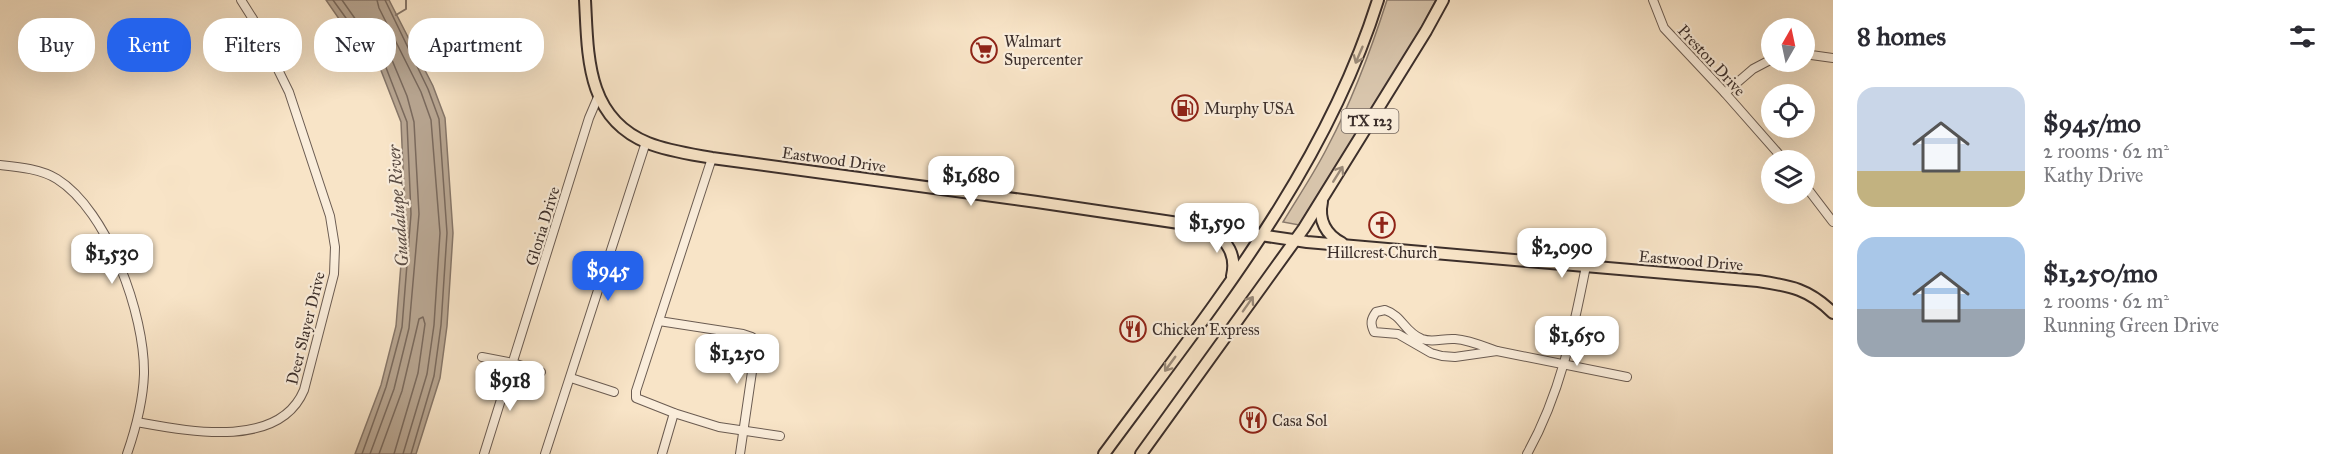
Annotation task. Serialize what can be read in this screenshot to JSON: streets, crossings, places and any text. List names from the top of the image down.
{
  "streets": {
    "main road": ["TX 123", "Eastwood Drive"],
    "street": ["Preston Drive", "Gloria Drive", "Deer Slayer Drive"]
  },
  "crossings": [
    ["TX 123", "Eastwood Drive"]
  ],
  "water": ["Guadalupe River"],
  "places": {
    "supermarket": ["Walmart Supercenter"],
    "fuel station": ["Murphy USA"],
    "church": ["Hillcrest Church"],
    "restaurant": ["Chicken Express", "Casa Sol"]
  },
  "north": "top",
  "page": {
    "heading": "8 homes",
    "chip": [
      "Buy",
      "Rent",
      "Filters",
      "New",
      "Apartment"
    ],
    "list": [
      {
        "name": "$945/mo",
        "note": "2 rooms · 62 m² · Kathy Drive"
      },
      {
        "name": "$1,250/mo",
        "note": "2 rooms · 62 m² · Running Green Drive"
      }
    ],
    "price": [
      "$1,680",
      "$1,590",
      "$2,090",
      "$1,530",
      "$945",
      "$1,650",
      "$1,250",
      "$918"
    ]
  }
}
